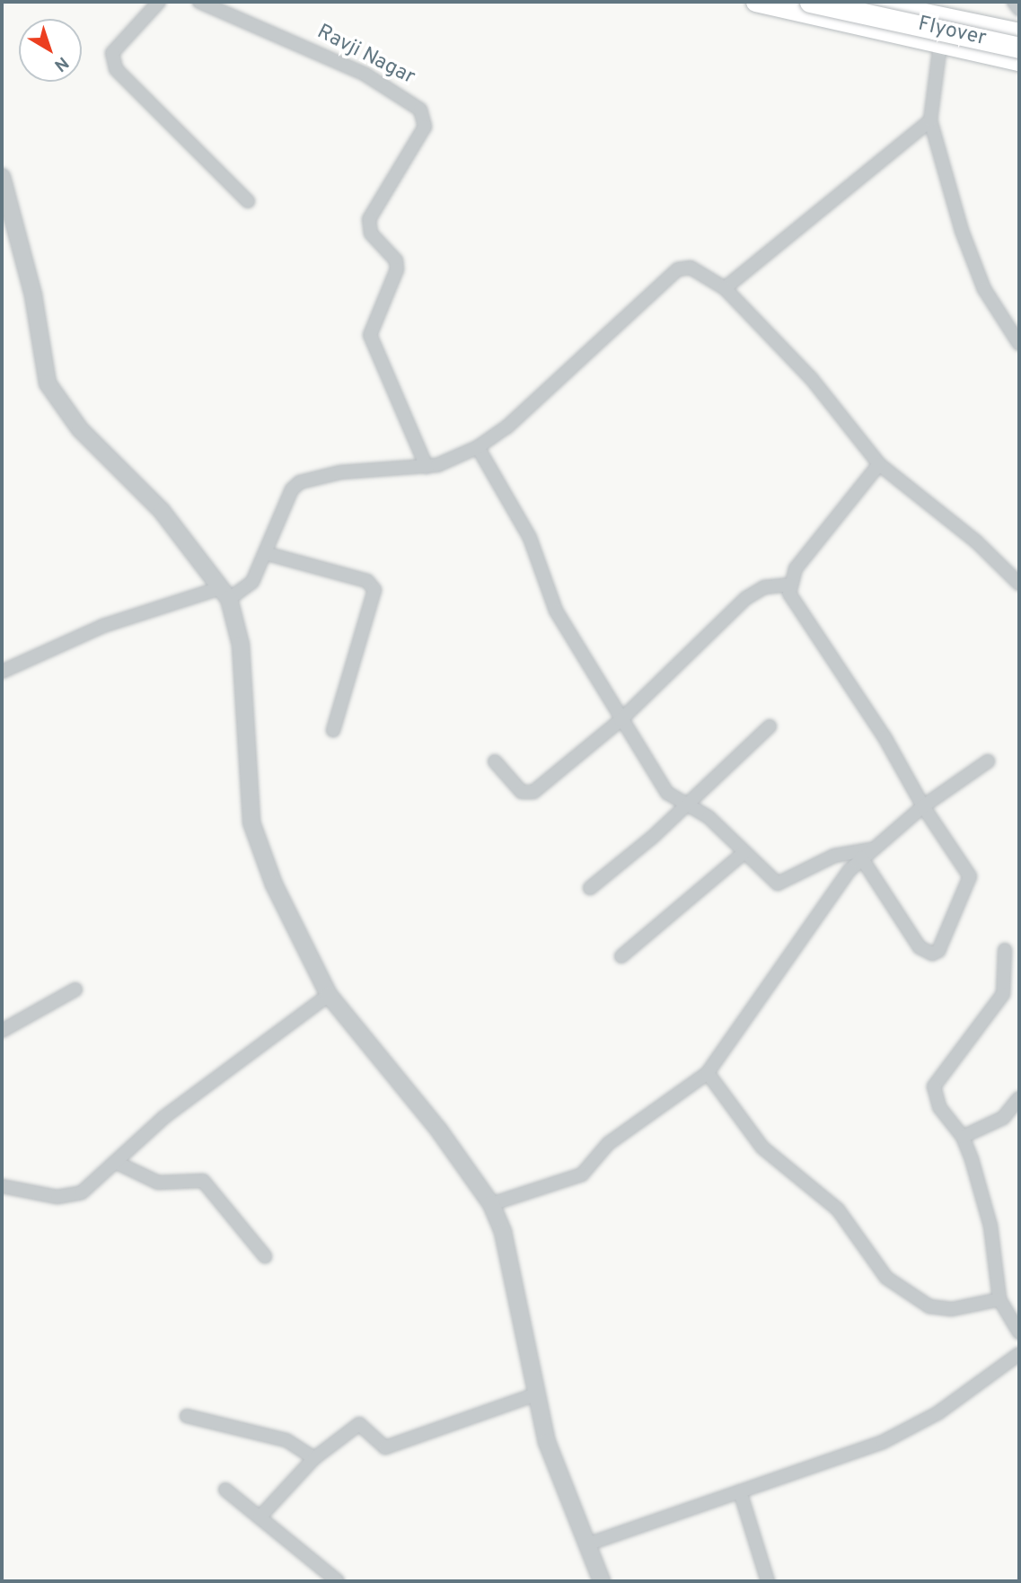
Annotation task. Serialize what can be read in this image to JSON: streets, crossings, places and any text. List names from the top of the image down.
{
  "streets": {
    "highway": ["Flyover"],
    "street": ["Ravji Nagar"]
  },
  "north": "bottom right"
}
